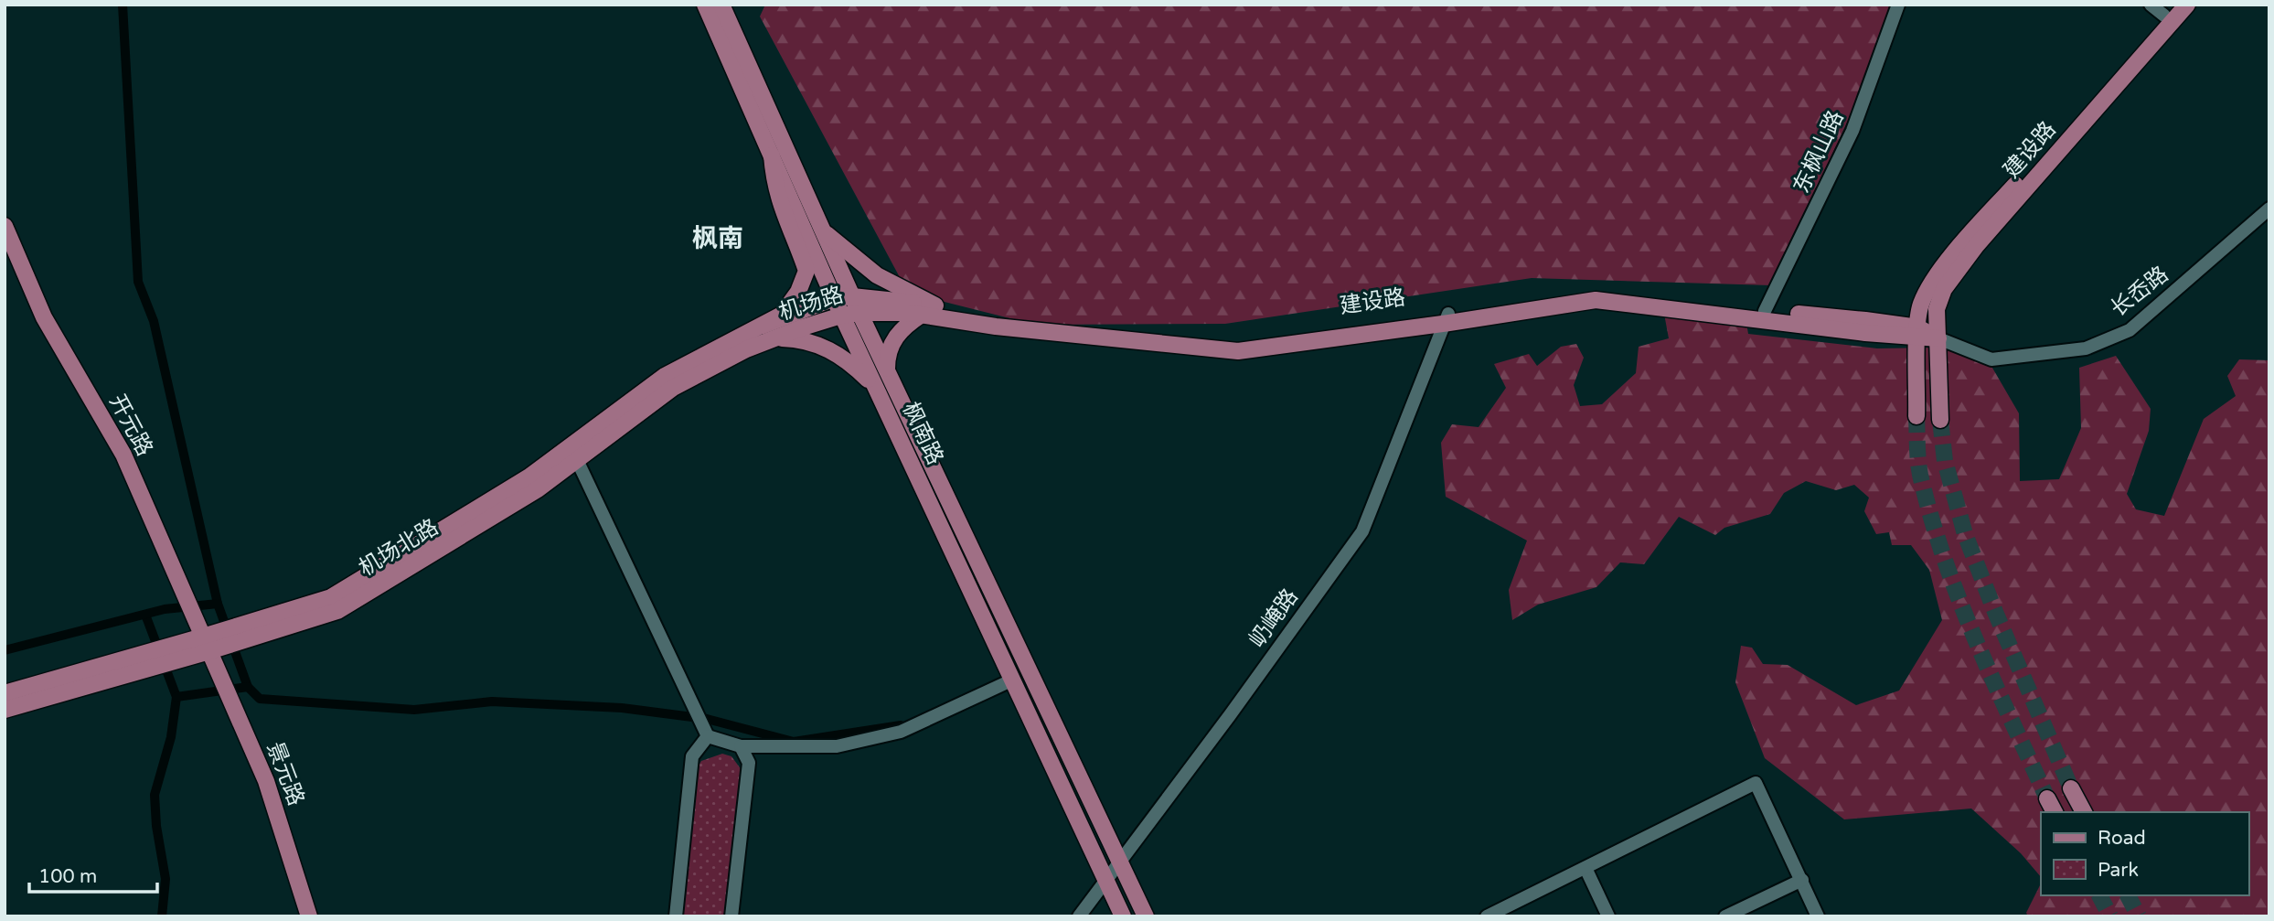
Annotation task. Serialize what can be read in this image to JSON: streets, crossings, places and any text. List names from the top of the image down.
{
  "streets": {
    "main road": [
      "建设路",
      "机场路",
      "开元路",
      "枫南路",
      "机场北路",
      "景元路"
    ],
    "street": ["东枫山路", "长岙路", "屷崦路"]
  },
  "crossings": [
    ["建设路", "东枫山路"],
    ["建设路", "长岙路"],
    ["建设路", "机场路"],
    ["建设路", "枫南路"],
    ["建设路", "屷崦路"],
    ["机场路", "枫南路"],
    ["机场路", "机场北路"],
    ["开元路", "机场北路"],
    ["开元路", "景元路"],
    ["枫南路", "屷崦路"],
    ["机场北路", "景元路"]
  ],
  "districts": ["枫南"],
  "legend": ["Road", "Park"],
  "scale_bar": "100 m"
}
